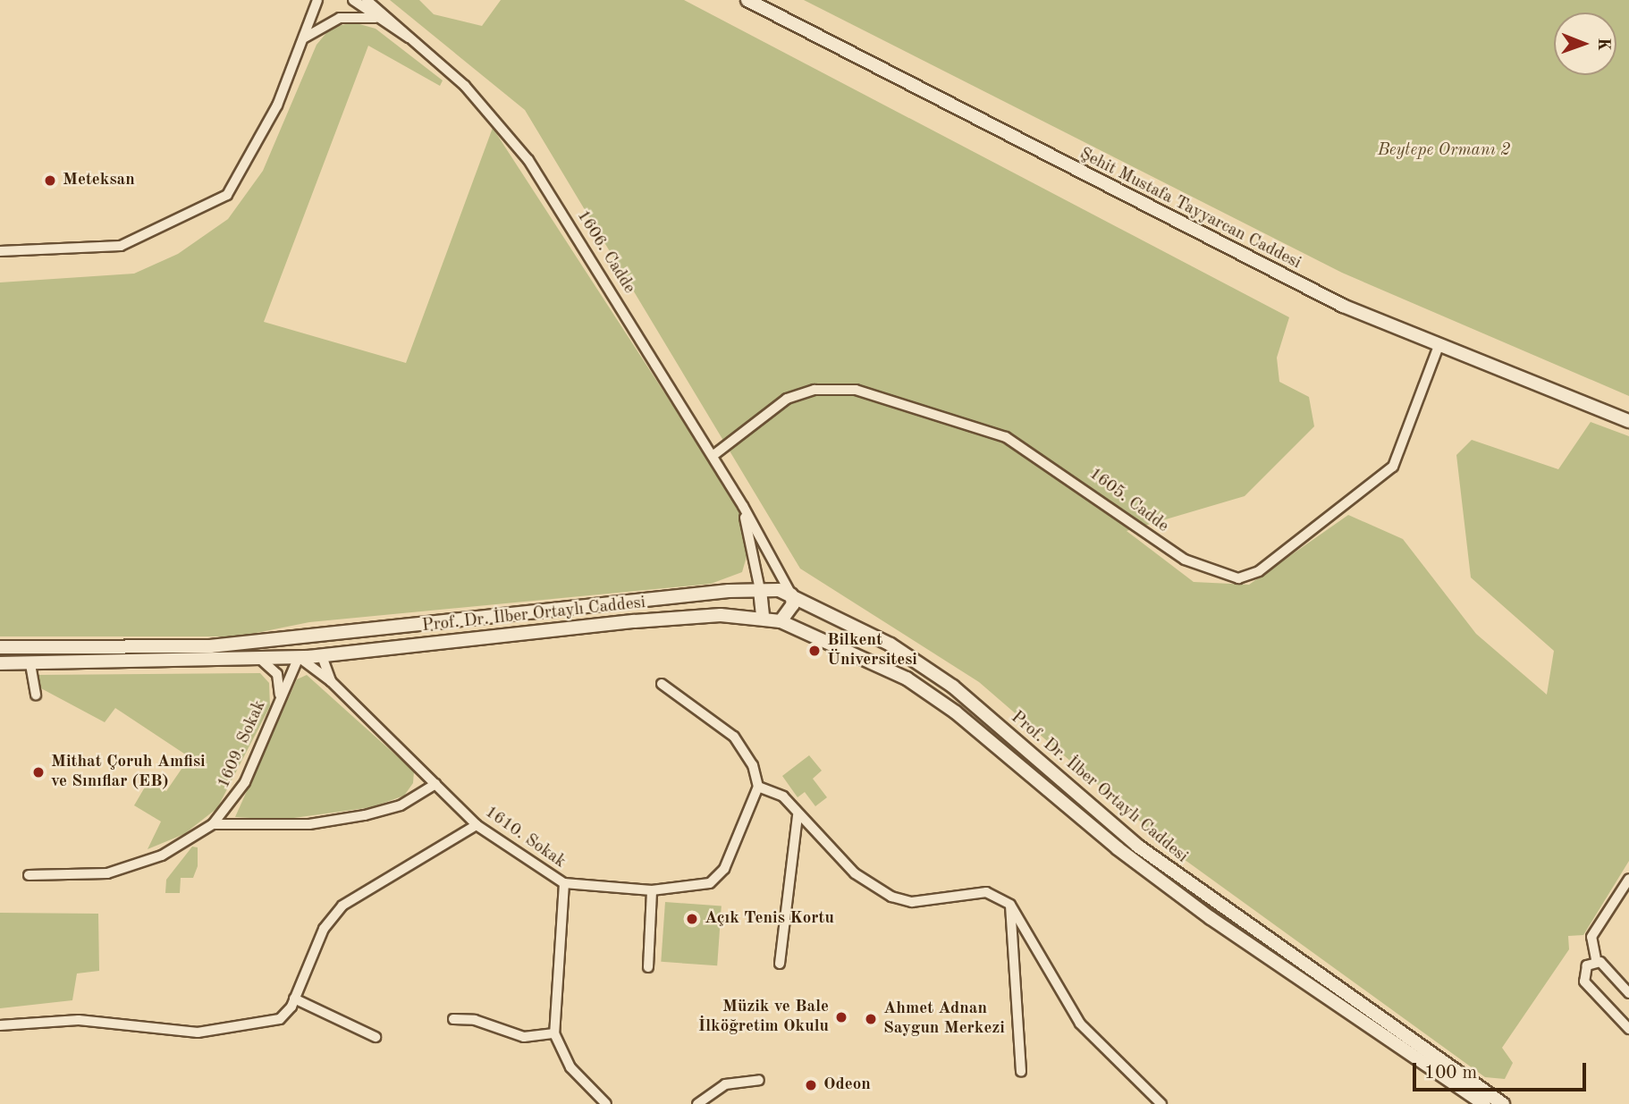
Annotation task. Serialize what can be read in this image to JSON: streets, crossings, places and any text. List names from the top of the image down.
{
  "streets": {
    "street": [
      "Şehit Mustafa Tayyarcan Caddesi",
      "1606. Cadde",
      "1605. Cadde",
      "Prof. Dr. İlber Ortaylı Caddesi",
      "1609. Sokak",
      "1610. Sokak"
    ]
  },
  "crossings": [
    ["Şehit Mustafa Tayyarcan Caddesi", "1605. Cadde"],
    ["1606. Cadde", "1605. Cadde"],
    ["1606. Cadde", "Prof. Dr. İlber Ortaylı Caddesi"],
    ["Prof. Dr. İlber Ortaylı Caddesi", "1609. Sokak"],
    ["Prof. Dr. İlber Ortaylı Caddesi", "1610. Sokak"],
    ["1609. Sokak", "1610. Sokak"]
  ],
  "parks": ["Beytepe Ormanı 2"],
  "places": [
    "Meteksan",
    "Bilkent Üniversitesi",
    "Mithat Çoruh Amfisi ve Sınıflar (EB)",
    "Açık Tenis Kortu",
    "Müzik ve Bale İlköğretim Okulu",
    "Ahmet Adnan Saygun Merkezi",
    "Odeon"
  ],
  "scale_bar": "100 m",
  "north": "right"
}
